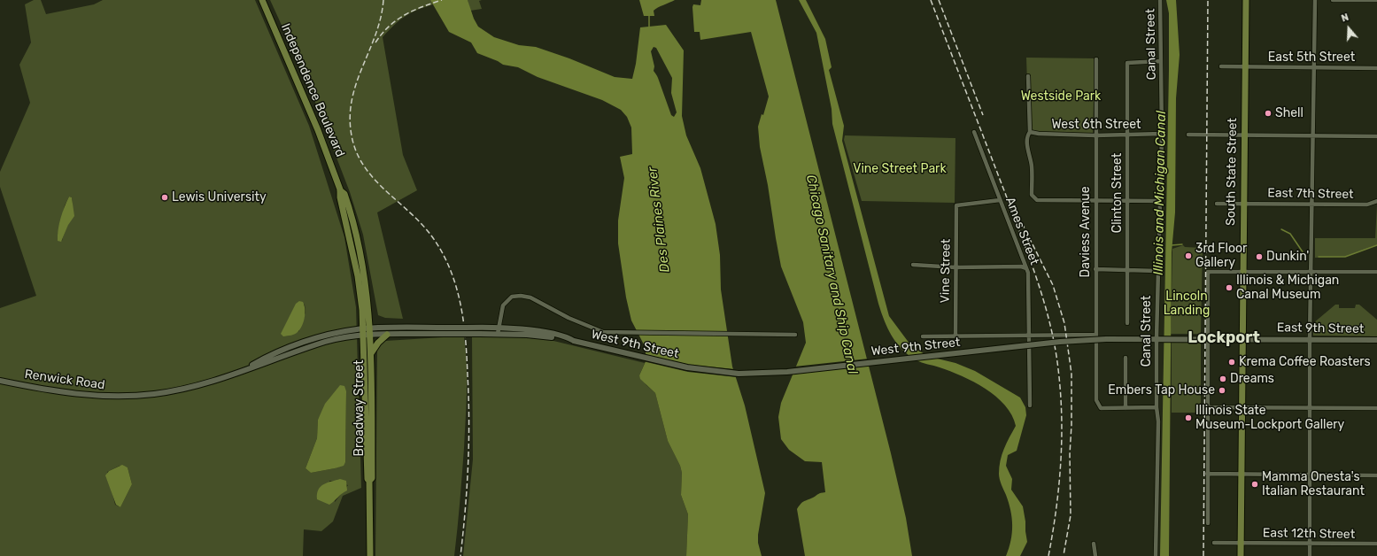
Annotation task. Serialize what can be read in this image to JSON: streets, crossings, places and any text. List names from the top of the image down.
{
  "streets": {
    "main road": [
      "Independence Boulevard",
      "South State Street",
      "East 9th Street",
      "West 9th Street",
      "Renwick Road",
      "Broadway Street"
    ],
    "street": [
      "Canal Street",
      "East 5th Street",
      "West 6th Street",
      "Clinton Street",
      "East 7th Street",
      "Ames Street",
      "Daviess Avenue",
      "Vine Street",
      "East 12th Street"
    ]
  },
  "crossings": [
    ["Canal Street", "West 6th Street"],
    ["Canal Street", "Clinton Street"],
    ["Canal Street", "West 9th Street"],
    ["East 5th Street", "South State Street"],
    ["Independence Boulevard", "West 9th Street"],
    ["Independence Boulevard", "Renwick Road"],
    ["Independence Boulevard", "Broadway Street"],
    ["West 6th Street", "Clinton Street"],
    ["West 6th Street", "Ames Street"],
    ["West 6th Street", "Daviess Avenue"],
    ["South State Street", "East 7th Street"],
    ["South State Street", "East 9th Street"],
    ["South State Street", "West 9th Street"],
    ["South State Street", "East 12th Street"],
    ["Ames Street", "Daviess Avenue"],
    ["Ames Street", "Vine Street"],
    ["Ames Street", "West 9th Street"],
    ["Daviess Avenue", "West 9th Street"],
    ["Vine Street", "West 9th Street"],
    ["East 9th Street", "West 9th Street"],
    ["West 9th Street", "Renwick Road"],
    ["West 9th Street", "Broadway Street"],
    ["Renwick Road", "Broadway Street"]
  ],
  "districts": ["Lockport"],
  "water": ["Illinois and Michigan Canal", "Des Plaines River", "Chicago Sanitary and Ship Canal"],
  "parks": ["Westside Park", "Vine Street Park", "Lincoln Landing"],
  "places": [
    "Shell",
    "Lewis University",
    "3rd Floor Gallery",
    "Dunkin'",
    "Illinois & Michigan Canal Museum",
    "Krema Coffee Roasters",
    "Dreams",
    "Embers Tap House",
    "Illinois State Museum-Lockport Gallery",
    "Mamma Onesta's Italian Restaurant"
  ],
  "north": "top"
}
